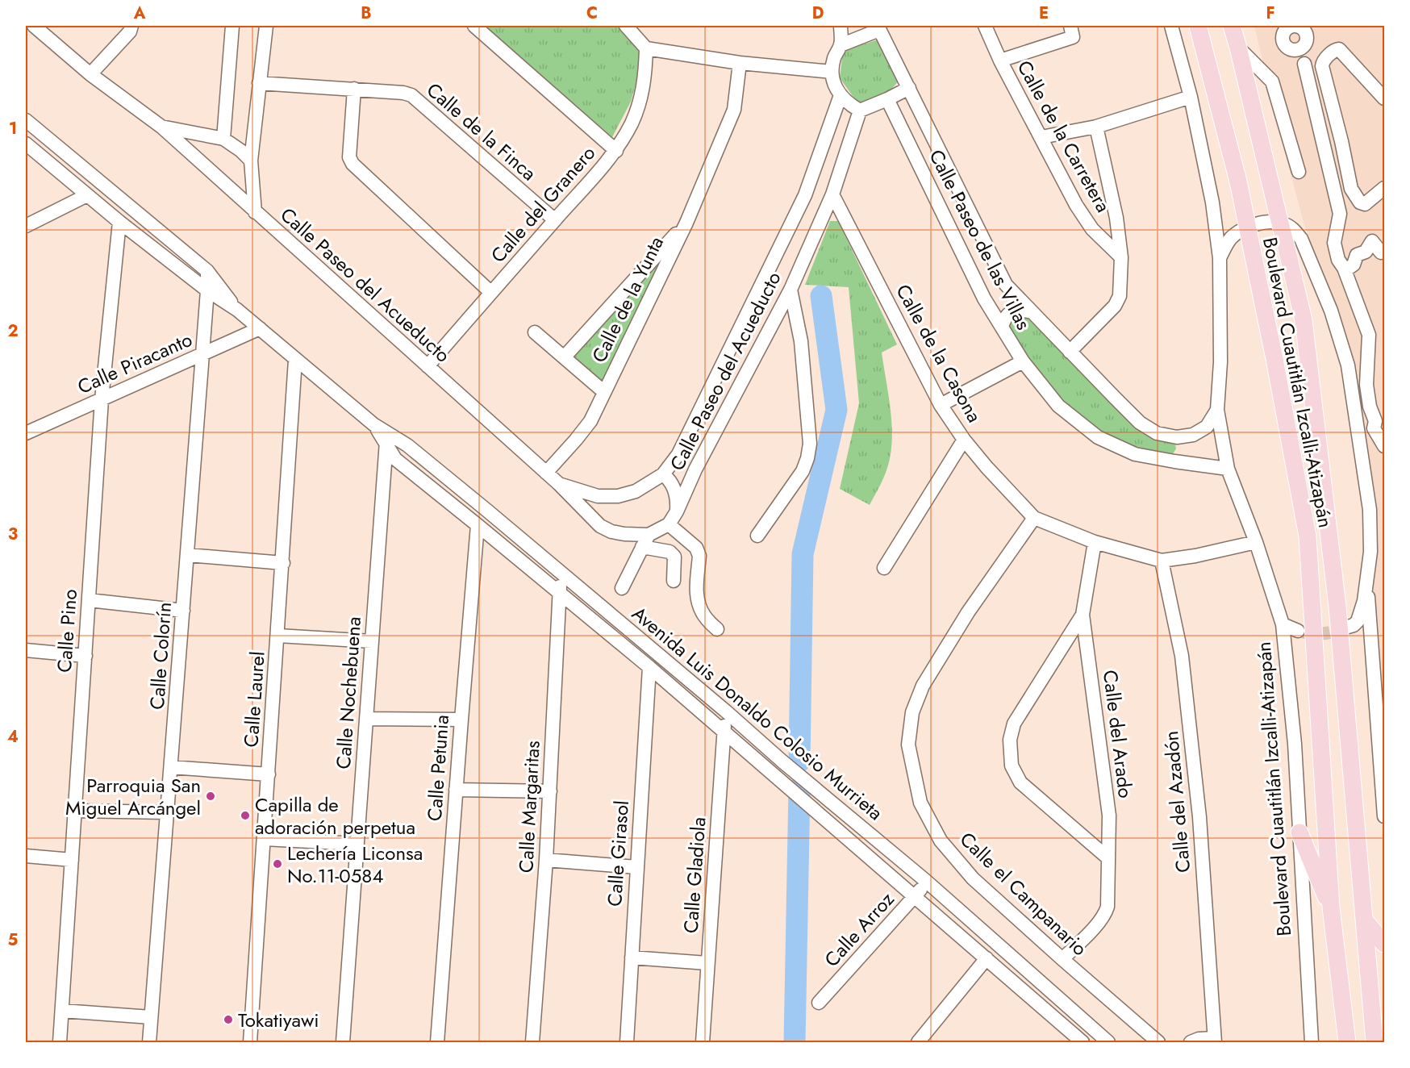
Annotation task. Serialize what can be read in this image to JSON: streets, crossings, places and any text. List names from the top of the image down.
{
  "streets": {
    "main road": ["Boulevard Cuautitlán Izcalli-Atizapán"],
    "street": [
      "Calle de la Finca",
      "Calle de la Carretera",
      "Calle del Granero",
      "Calle Paseo de las Villas",
      "Calle Paseo del Acueducto",
      "Calle de la Yunta",
      "Calle de la Casona",
      "Calle Piracanto",
      "Calle Pino",
      "Calle Colorín",
      "Calle Nochebuena",
      "Calle Laurel",
      "Avenida Luis Donaldo Colosio Murrieta",
      "Calle del Arado",
      "Calle Petunia",
      "Calle del Azadón",
      "Calle Margaritas",
      "Calle Girasol",
      "Calle Gladiola",
      "Calle el Campanario",
      "Calle Arroz"
    ]
  },
  "crossings": [
    ["Calle de la Finca", "Calle del Granero"],
    ["Calle de la Carretera", "Calle Paseo de las Villas"],
    ["Calle del Granero", "Calle Paseo del Acueducto"],
    ["Calle Paseo de las Villas", "Calle Paseo del Acueducto"],
    ["Calle Paseo de las Villas", "Boulevard Cuautitlán Izcalli-Atizapán"],
    ["Calle Paseo del Acueducto", "Calle de la Yunta"],
    ["Calle Paseo del Acueducto", "Calle de la Casona"],
    ["Calle de la Casona", "Boulevard Cuautitlán Izcalli-Atizapán"],
    ["Calle de la Casona", "Calle del Arado"],
    ["Calle de la Casona", "Calle del Azadón"],
    ["Calle de la Casona", "Calle el Campanario"],
    ["Calle Piracanto", "Calle Pino"],
    ["Calle Piracanto", "Calle Colorín"],
    ["Calle Piracanto", "Avenida Luis Donaldo Colosio Murrieta"],
    ["Calle Pino", "Avenida Luis Donaldo Colosio Murrieta"],
    ["Calle Colorín", "Avenida Luis Donaldo Colosio Murrieta"],
    ["Calle Nochebuena", "Avenida Luis Donaldo Colosio Murrieta"],
    ["Calle Laurel", "Avenida Luis Donaldo Colosio Murrieta"],
    ["Avenida Luis Donaldo Colosio Murrieta", "Calle Petunia"],
    ["Avenida Luis Donaldo Colosio Murrieta", "Calle Margaritas"],
    ["Avenida Luis Donaldo Colosio Murrieta", "Calle Girasol"],
    ["Avenida Luis Donaldo Colosio Murrieta", "Calle Gladiola"],
    ["Avenida Luis Donaldo Colosio Murrieta", "Calle Arroz"],
    ["Calle del Arado", "Calle el Campanario"]
  ],
  "places": [
    "Parroquia San Miguel Arcángel",
    "Capilla de adoración perpetua",
    "Lechería Liconsa No.11-0584",
    "Tokatiyawi"
  ],
  "grid": {
    "columns": [
      "A",
      "B",
      "C",
      "D",
      "E",
      "F"
    ],
    "rows": [
      "1",
      "2",
      "3",
      "4",
      "5"
    ]
  }
}
